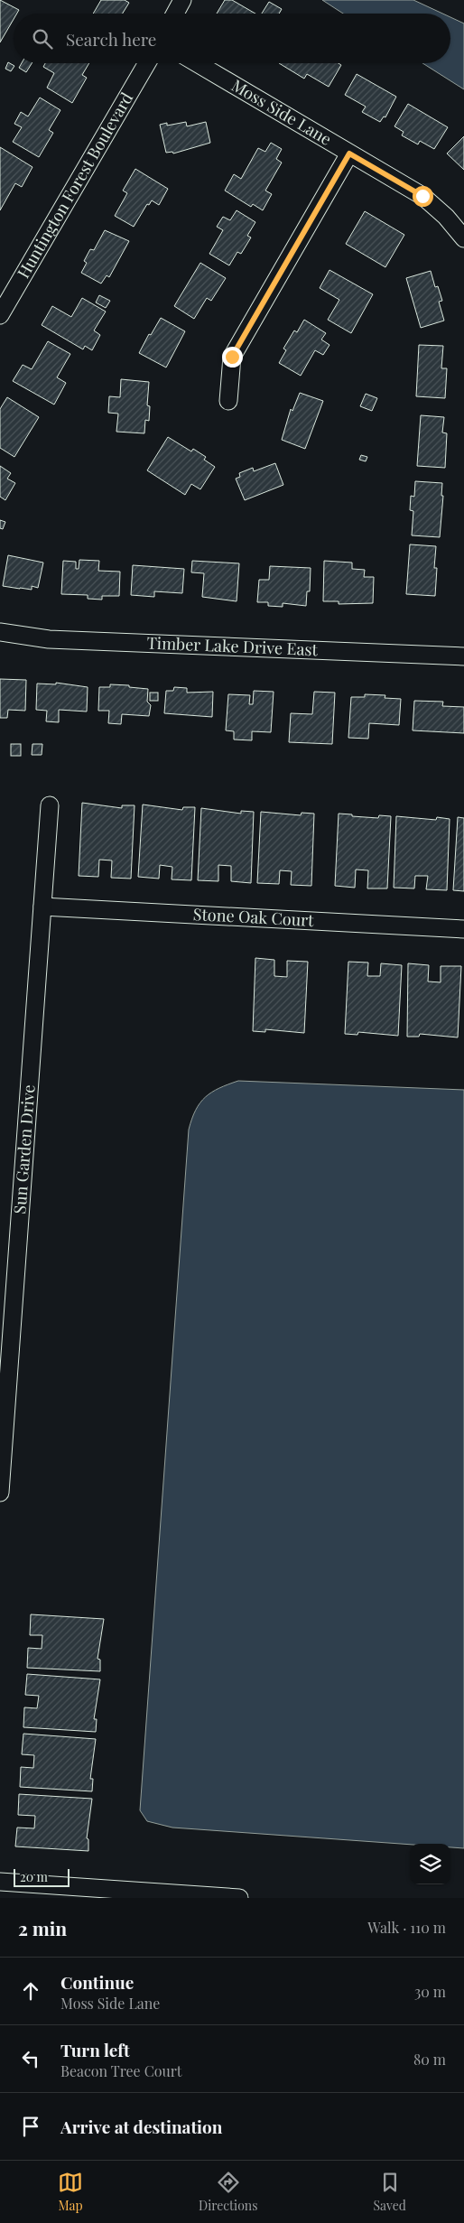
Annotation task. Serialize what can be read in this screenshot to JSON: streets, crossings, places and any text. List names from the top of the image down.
{
  "streets": {
    "street": [
      "Moss Side Lane",
      "Huntington Forest Boulevard",
      "Timber Lake Drive East",
      "Stone Oak Court",
      "Sun Garden Drive"
    ]
  },
  "crossings": [
    ["Stone Oak Court", "Sun Garden Drive"]
  ],
  "scale_bar": "20 m",
  "page": {
    "search": "Search here",
    "scale": "20 m",
    "heading": ["2 min", "Walk · 110 m"],
    "list": [
      ["Continue", "Moss Side Lane", "30 m"],
      ["Turn left", "Beacon Tree Court", "80 m"],
      "Arrive at destination"
    ],
    "nav": ["Map", "Directions", "Saved"]
  }
}
